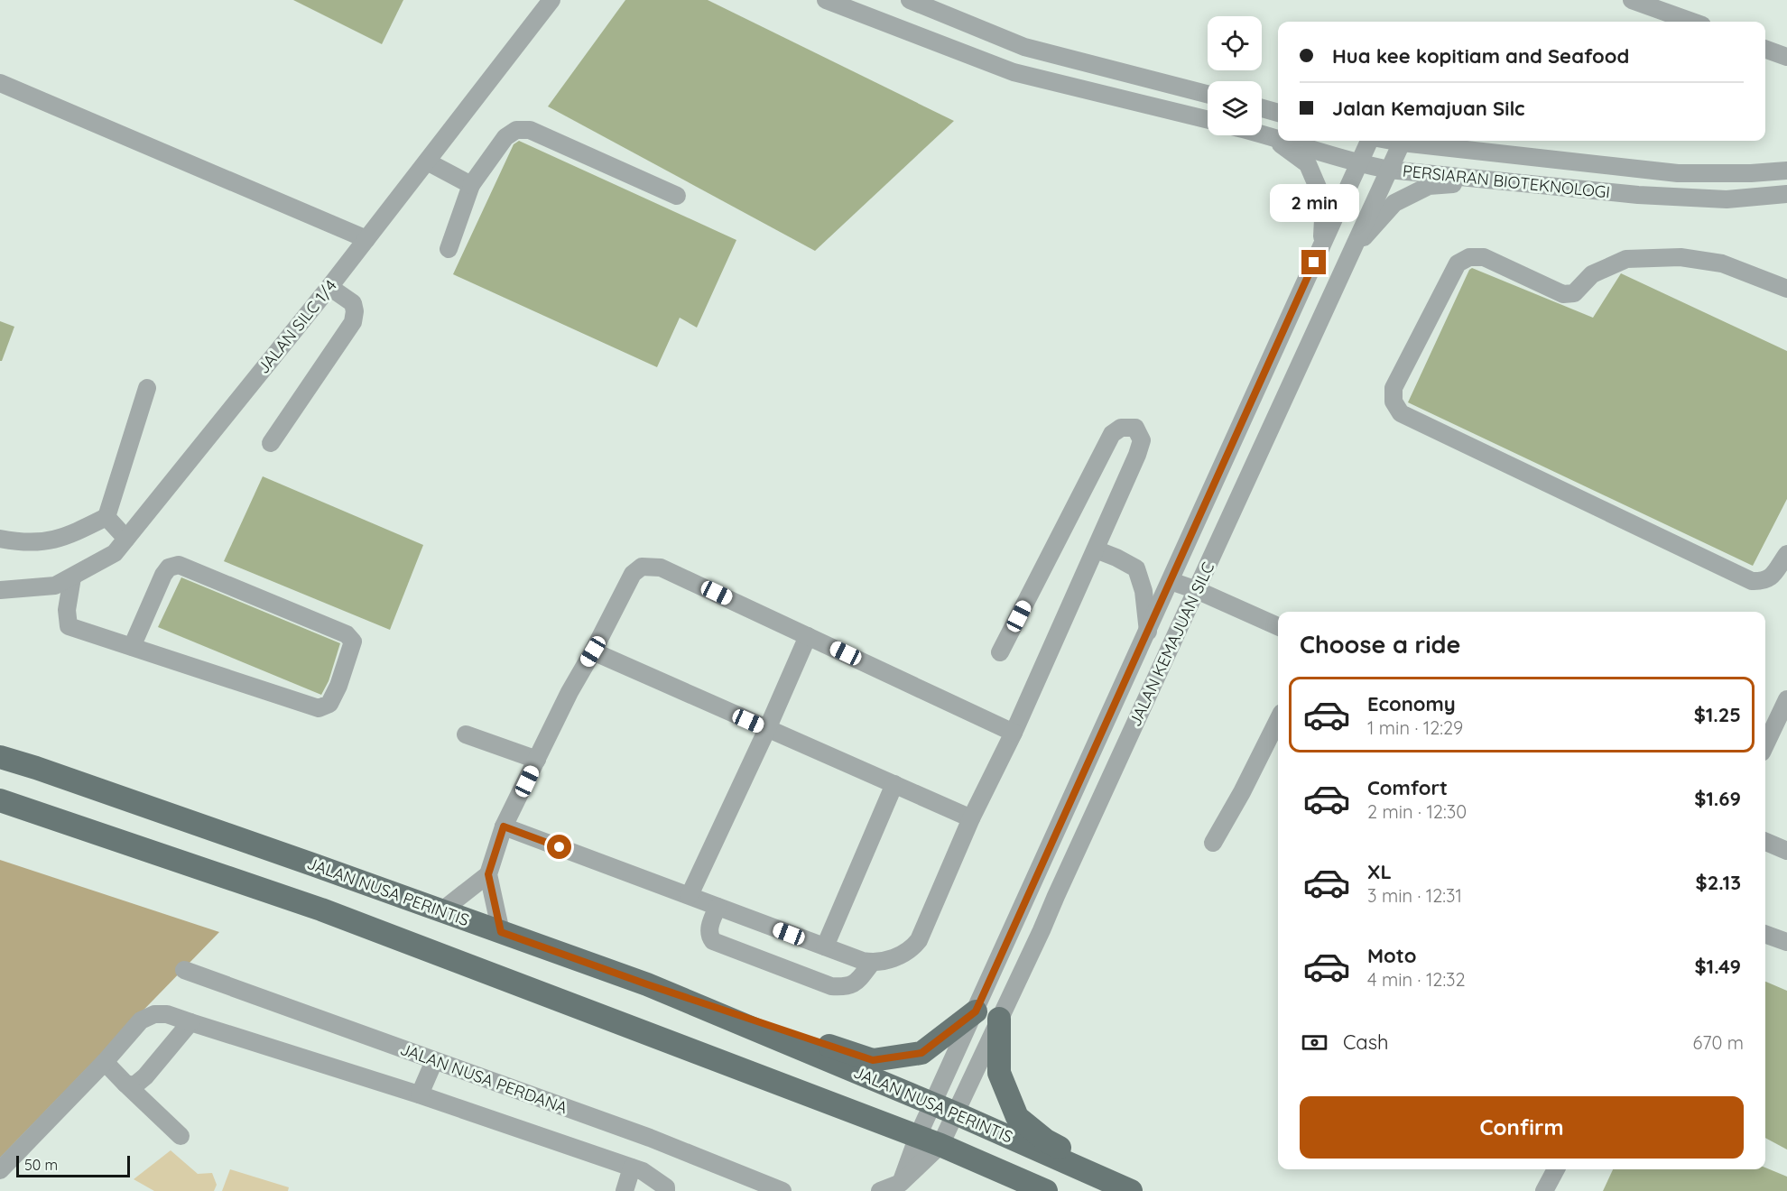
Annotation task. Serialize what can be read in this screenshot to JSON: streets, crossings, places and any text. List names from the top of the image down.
{
  "streets": {
    "main road": ["JALAN NUSA PERINTIS"],
    "street": [
      "PERSIARAN BIOTEKNOLOGI",
      "JALAN SILC 1/4",
      "JALAN KEMAJUAN SILC",
      "JALAN NUSA PERDANA"
    ]
  },
  "crossings": [
    ["PERSIARAN BIOTEKNOLOGI", "JALAN KEMAJUAN SILC"],
    ["JALAN KEMAJUAN SILC", "JALAN NUSA PERINTIS"]
  ],
  "scale_bar": "50 m",
  "page": {
    "banner": ["Hua kee kopitiam and Seafood", "Jalan Kemajuan Silc"],
    "bubble": "2 min",
    "heading": "Choose a ride",
    "list": [
      {
        "name": "Economy",
        "note": "1 min · 12:29",
        "value": "$1.25"
      },
      {
        "name": "Comfort",
        "note": "2 min · 12:30",
        "value": "$1.69"
      },
      {
        "name": "XL",
        "note": "3 min · 12:31",
        "value": "$2.13"
      },
      {
        "name": "Moto",
        "note": "4 min · 12:32",
        "value": "$1.49"
      }
    ],
    "pay": ["Cash", "670 m"],
    "buttons": "Confirm",
    "scale": "50 m"
  }
}
